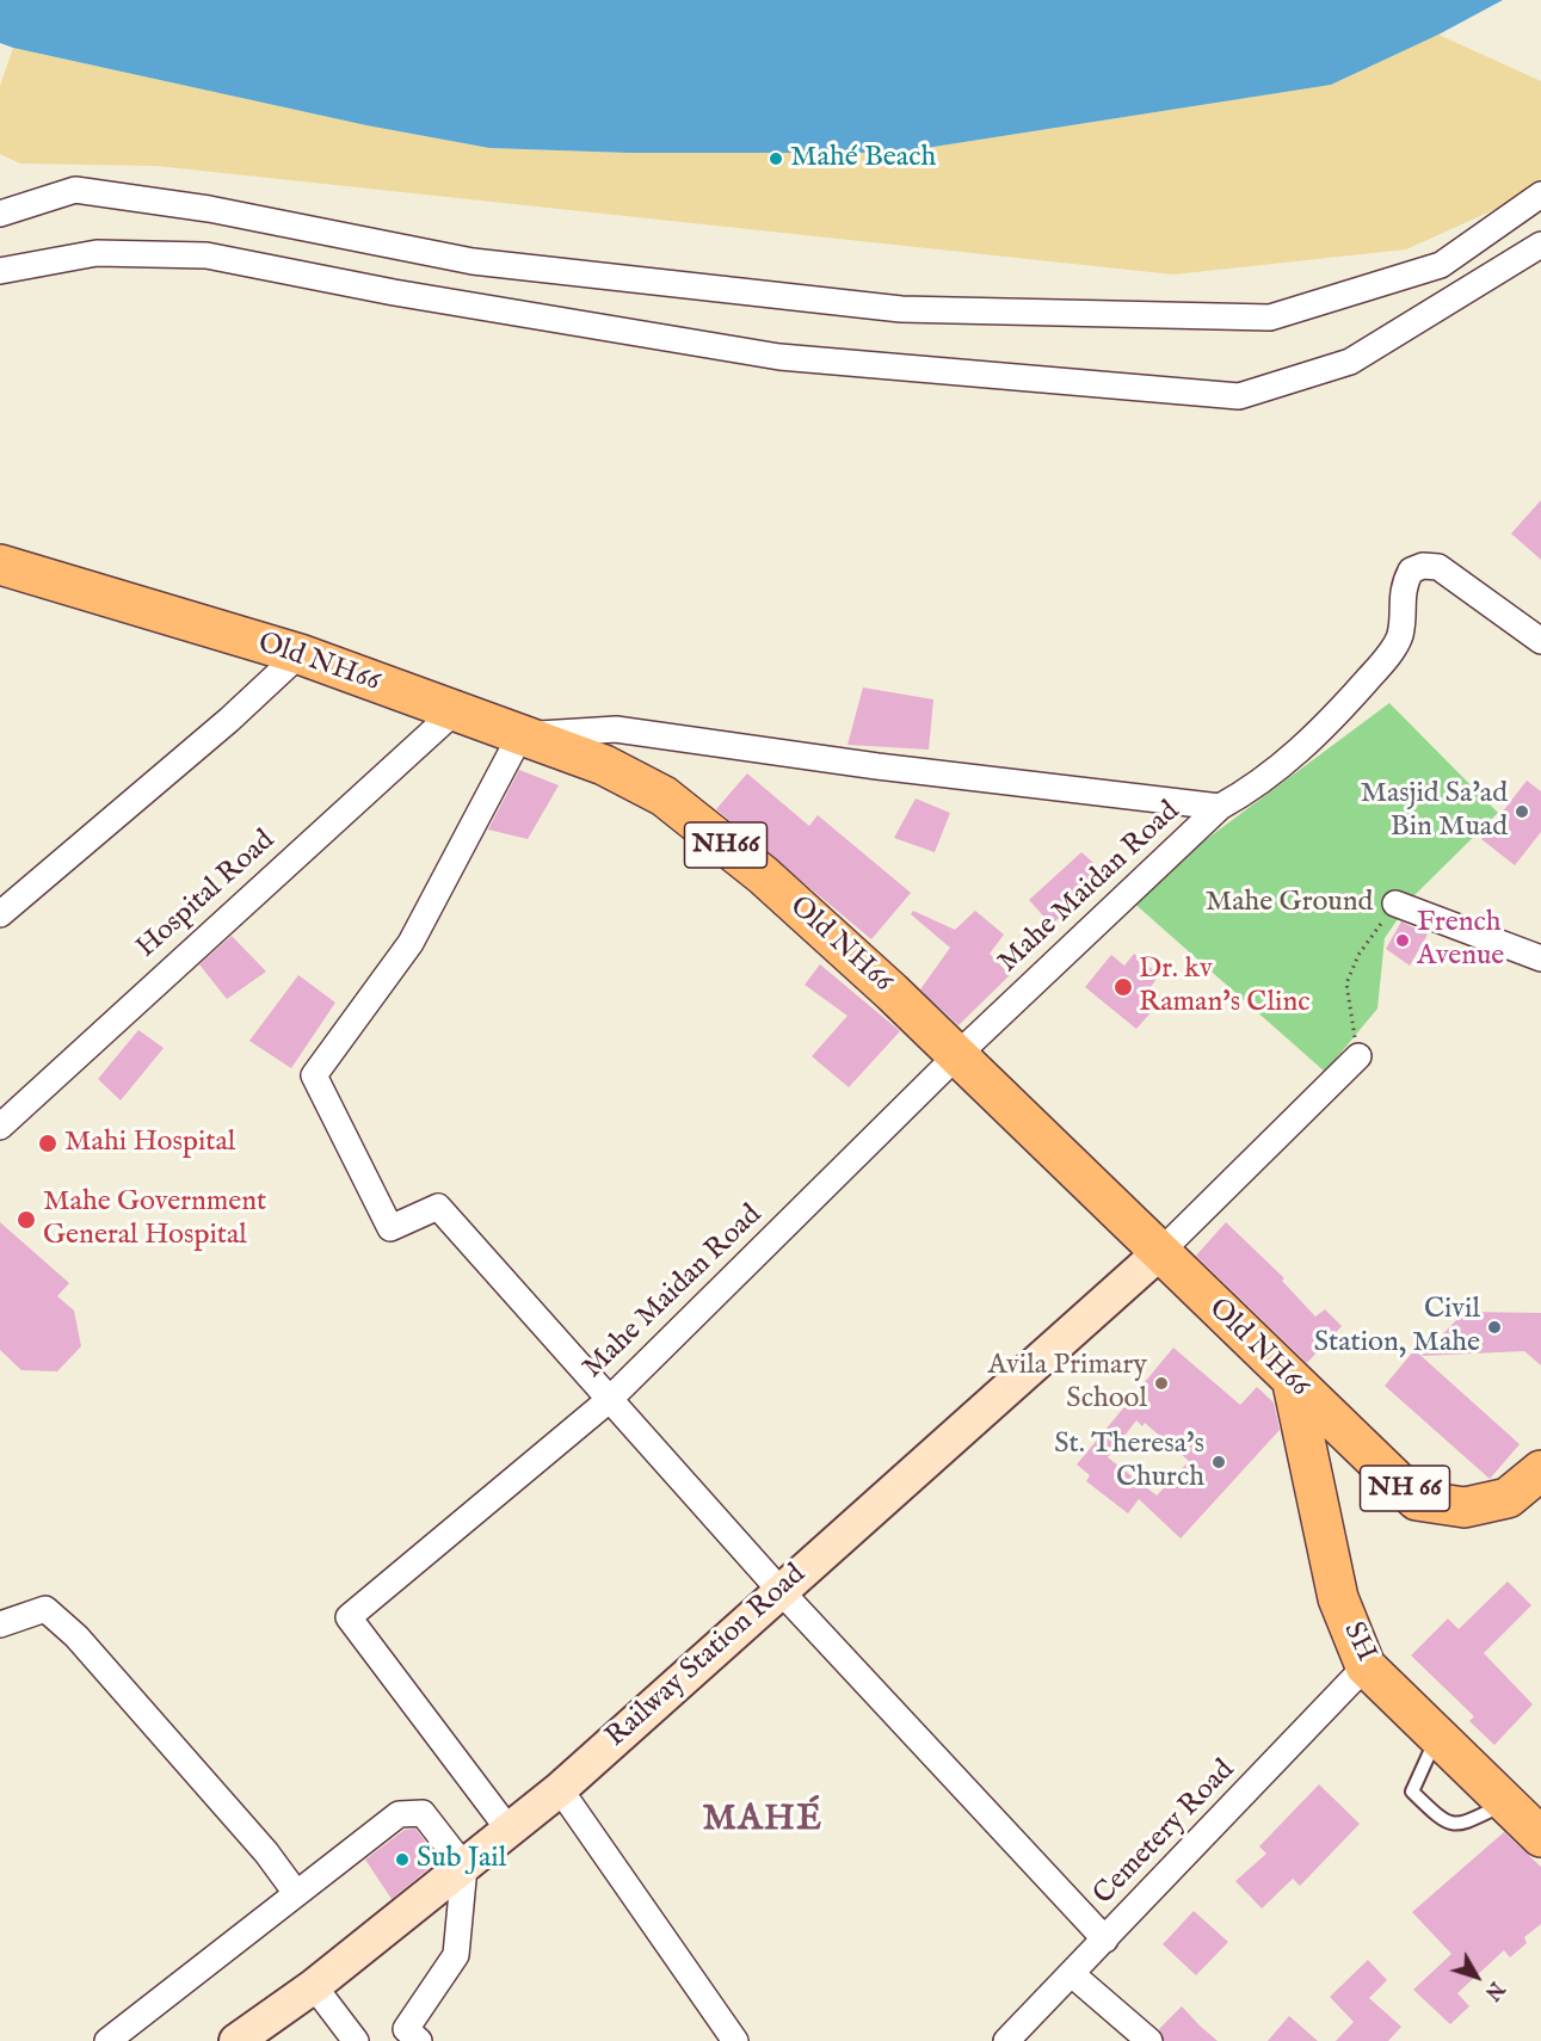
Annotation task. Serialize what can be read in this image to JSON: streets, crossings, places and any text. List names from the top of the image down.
{
  "streets": {
    "main road": [
      "Old NH66",
      "NH66",
      "NH 66",
      "SH"
    ],
    "street": [
      "Mahe Maidan Road",
      "Hospital Road",
      "Railway Station Road",
      "Cemetery Road"
    ]
  },
  "crossings": [
    ["Old NH66", "Mahe Maidan Road"],
    ["Old NH66", "Hospital Road"],
    ["Old NH66", "SH"],
    ["Old NH66", "Railway Station Road"],
    ["Mahe Maidan Road", "Railway Station Road"],
    ["SH", "Cemetery Road"]
  ],
  "districts": ["MAHÉ"],
  "parks": ["Mahe Ground"],
  "places": [
    "Mahé Beach",
    "Masjid Sa'ad Bin Muad",
    "French Avenue",
    "Dr. kv Raman's Clinc",
    "Mahi Hospital",
    "Mahe Government General Hospital",
    "Civil Station, Mahe",
    "Avila Primary School",
    "St. Theresa's Church",
    "Sub Jail"
  ],
  "north": "bottom right"
}
